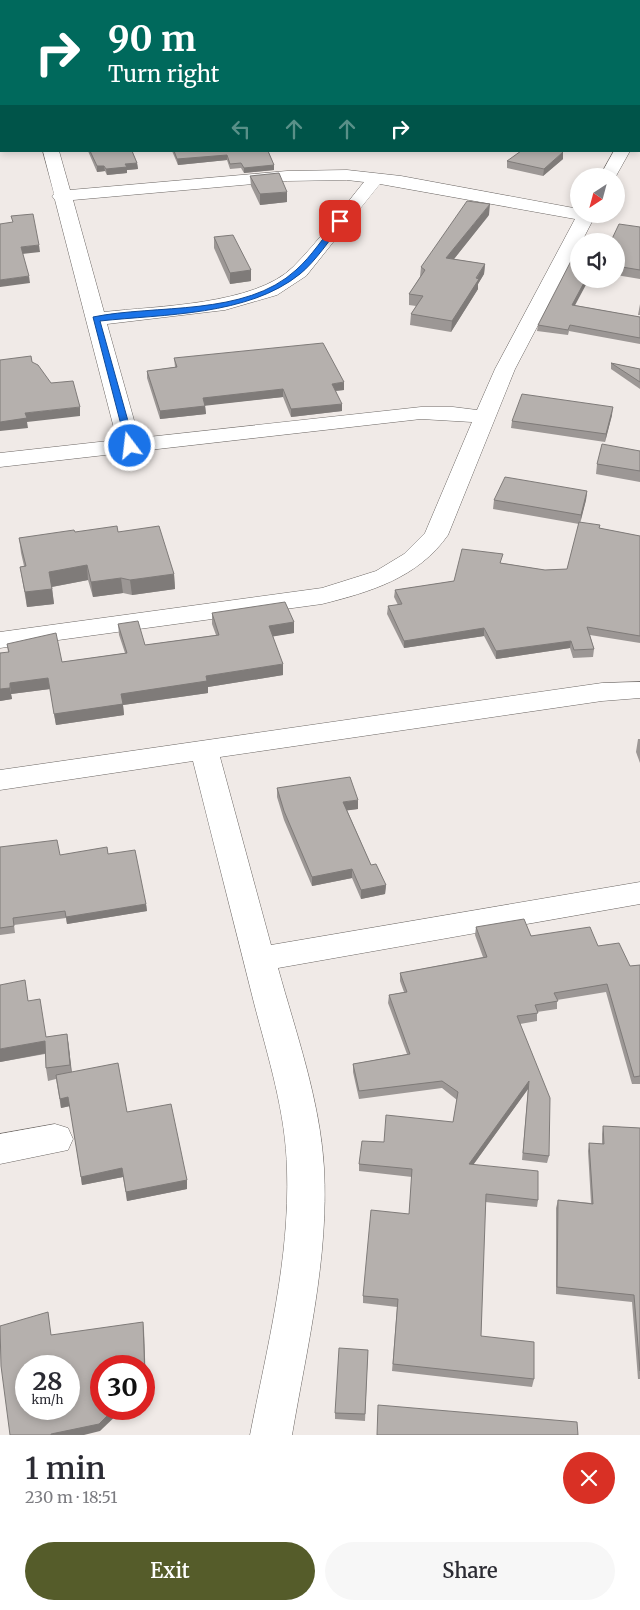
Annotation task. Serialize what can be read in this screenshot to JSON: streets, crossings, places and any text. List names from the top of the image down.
{
  "north": "bottom left",
  "page": {
    "turn": ["90 m", "Turn right"],
    "speed": "28 km/h",
    "limit": "30",
    "heading": ["1 min", "230 m · 18:51"],
    "buttons": ["Exit", "Share"]
  }
}
